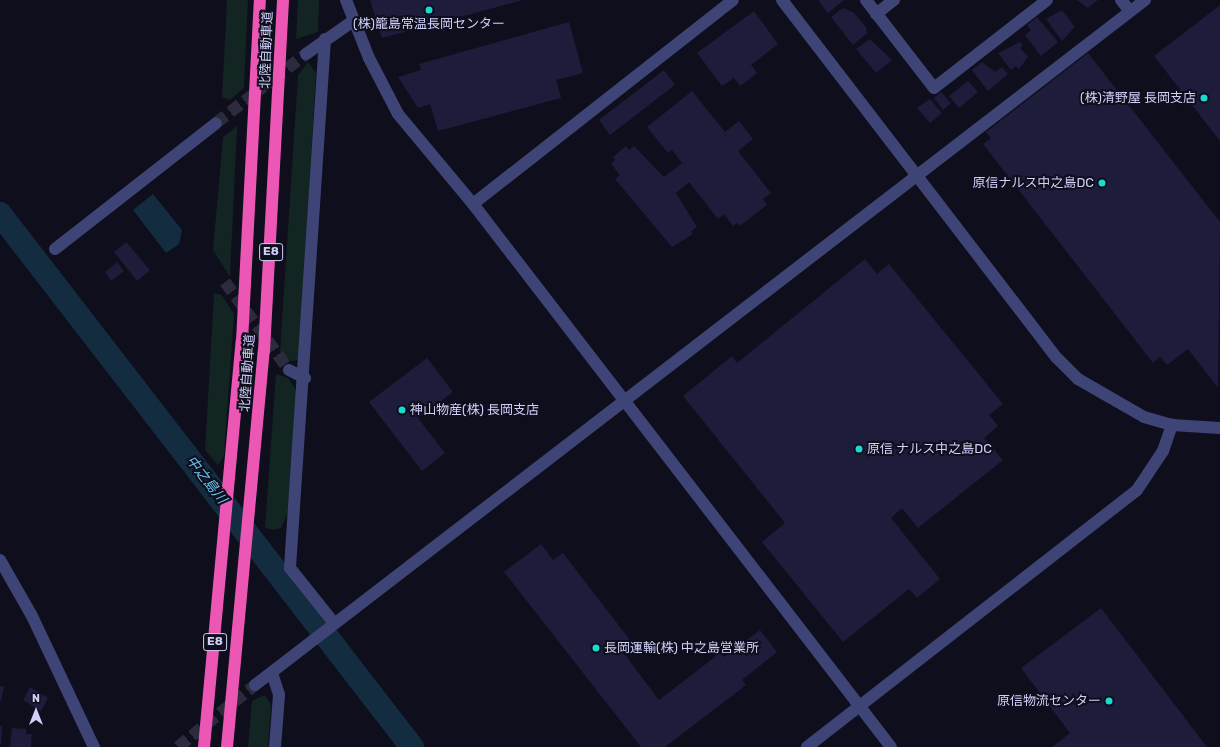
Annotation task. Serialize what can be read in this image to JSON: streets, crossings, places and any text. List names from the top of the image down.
{
  "streets": {
    "highway": ["北陸自動車道", "E8"]
  },
  "crossings": [
    ["北陸自動車道", "E8"]
  ],
  "water": ["中之島川"],
  "places": [
    "(株)籠島常温長岡センター",
    "(株)清野屋 長岡支店",
    "原信ナルス中之島DC",
    "神山物産(株) 長岡支店",
    "原信 ナルス中之島DC",
    "長岡運輸(株) 中之島営業所",
    "原信物流センター"
  ],
  "north": "top"
}
